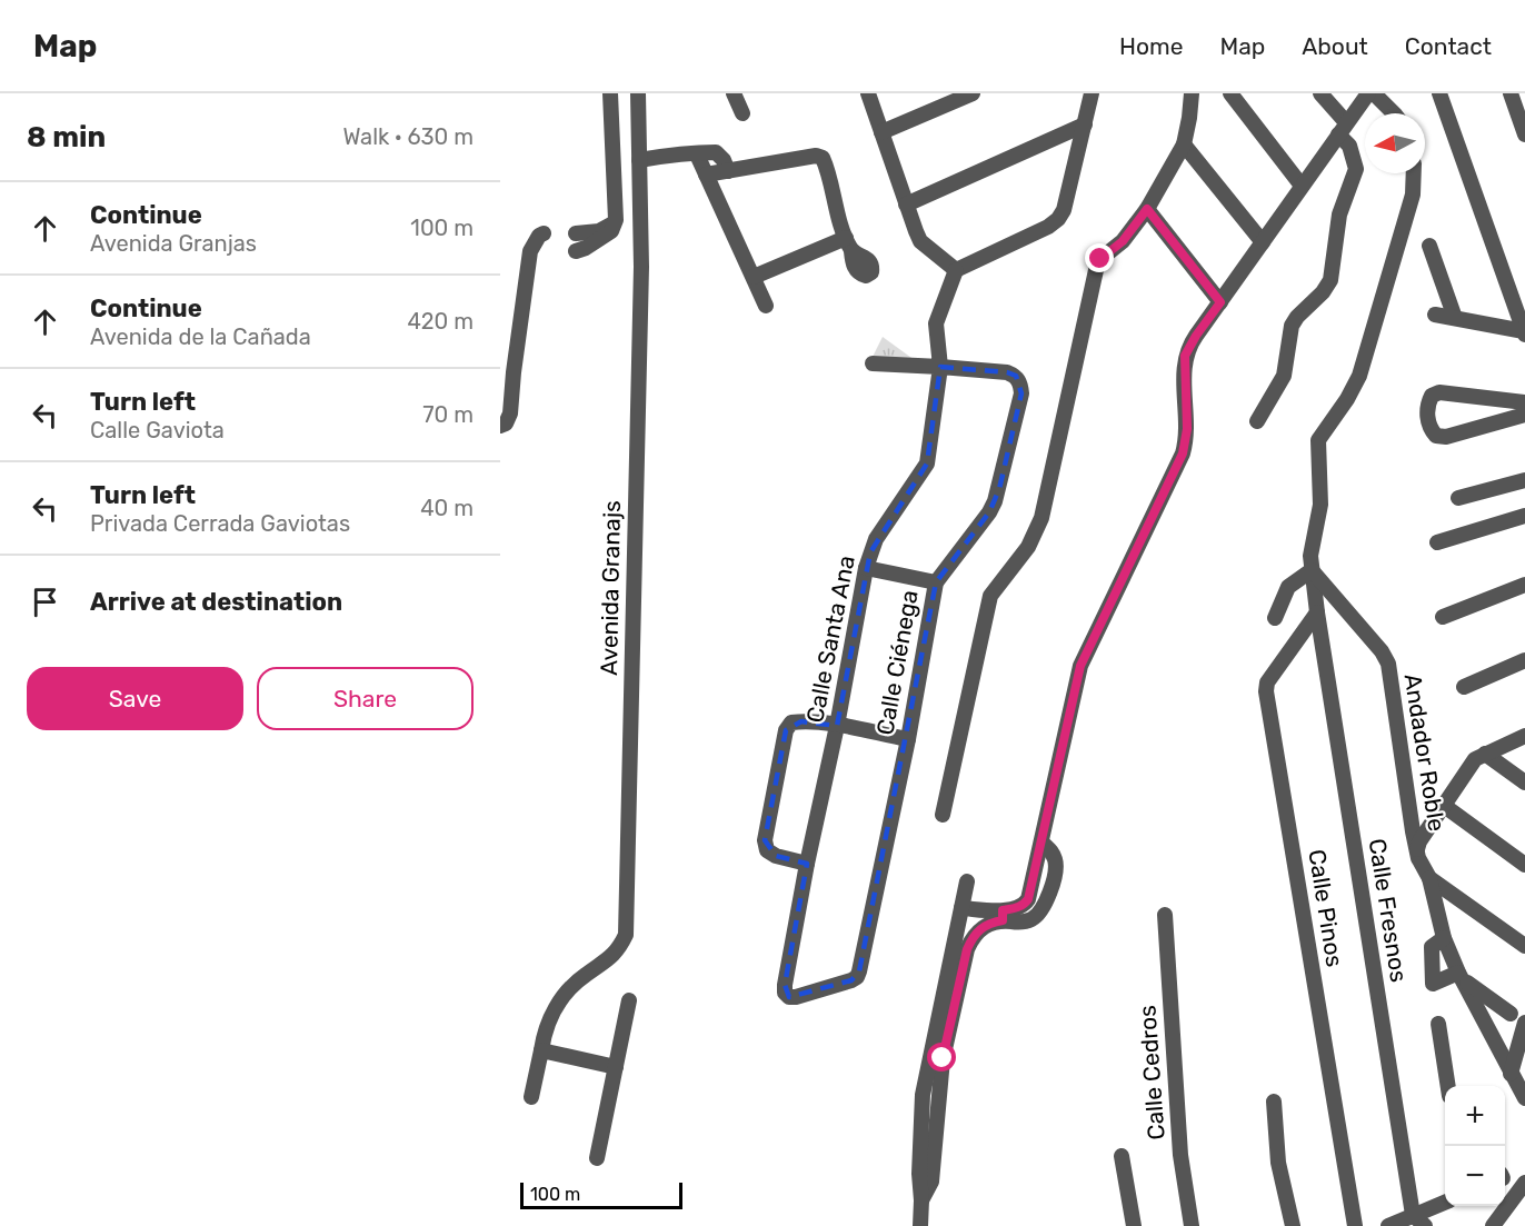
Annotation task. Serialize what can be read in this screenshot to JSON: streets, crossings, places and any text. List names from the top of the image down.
{
  "streets": {
    "street": [
      "Avenida Granajs",
      "Calle Santa Ana",
      "Calle Ciénega",
      "Andador Roble",
      "Calle Pinos",
      "Calle Fresnos",
      "Calle Cedros"
    ]
  },
  "crossings": [
    ["Calle Santa Ana", "Calle Ciénega"],
    ["Andador Roble", "Calle Fresnos"],
    ["Calle Pinos", "Calle Fresnos"]
  ],
  "scale_bar": "100 m",
  "north": "left",
  "page": {
    "header": "Map",
    "nav": [
      "Home",
      "Map",
      "About",
      "Contact"
    ],
    "heading": ["8 min", "Walk · 630 m"],
    "list": [
      ["Continue", "Avenida Granjas", "100 m"],
      ["Continue", "Avenida de la Cañada", "420 m"],
      ["Turn left", "Calle Gaviota", "70 m"],
      ["Turn left", "Privada Cerrada Gaviotas", "40 m"],
      "Arrive at destination"
    ],
    "buttons": ["Save", "Share"],
    "map_buttons": ["+", "−"],
    "scale": "100 m"
  }
}
